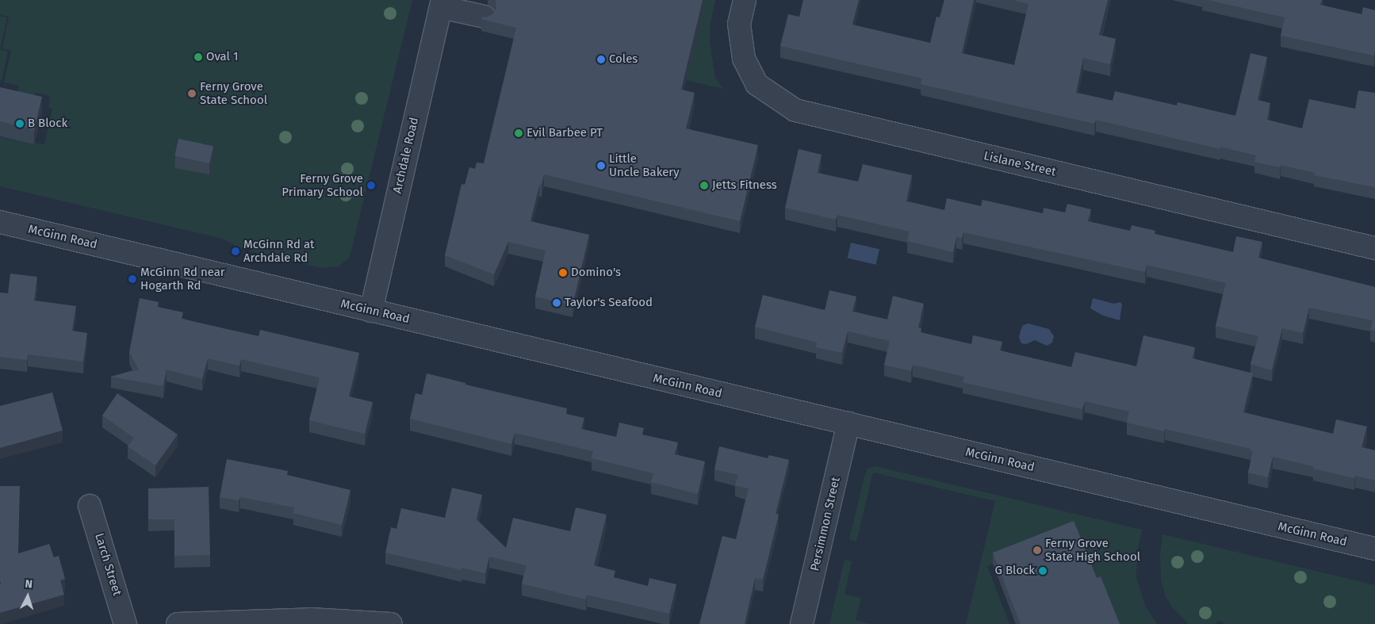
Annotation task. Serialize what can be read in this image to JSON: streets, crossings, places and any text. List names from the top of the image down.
{
  "streets": {
    "street": [
      "Archdale Road",
      "Lislane Street",
      "McGinn Road",
      "Persimmon Street",
      "Larch Street"
    ]
  },
  "crossings": [
    ["Archdale Road", "McGinn Road"],
    ["McGinn Road", "Persimmon Street"]
  ],
  "places": [
    "Oval 1",
    "Coles",
    "Ferny Grove State School",
    "B Block",
    "Evil Barbee PT",
    "Little Uncle Bakery",
    "Ferny Grove Primary School",
    "Jetts Fitness",
    "McGinn Rd at Archdale Rd",
    "Domino's",
    "McGinn Rd near Hogarth Rd",
    "Taylor's Seafood",
    "Ferny Grove State High School",
    "G Block"
  ],
  "north": "top"
}
